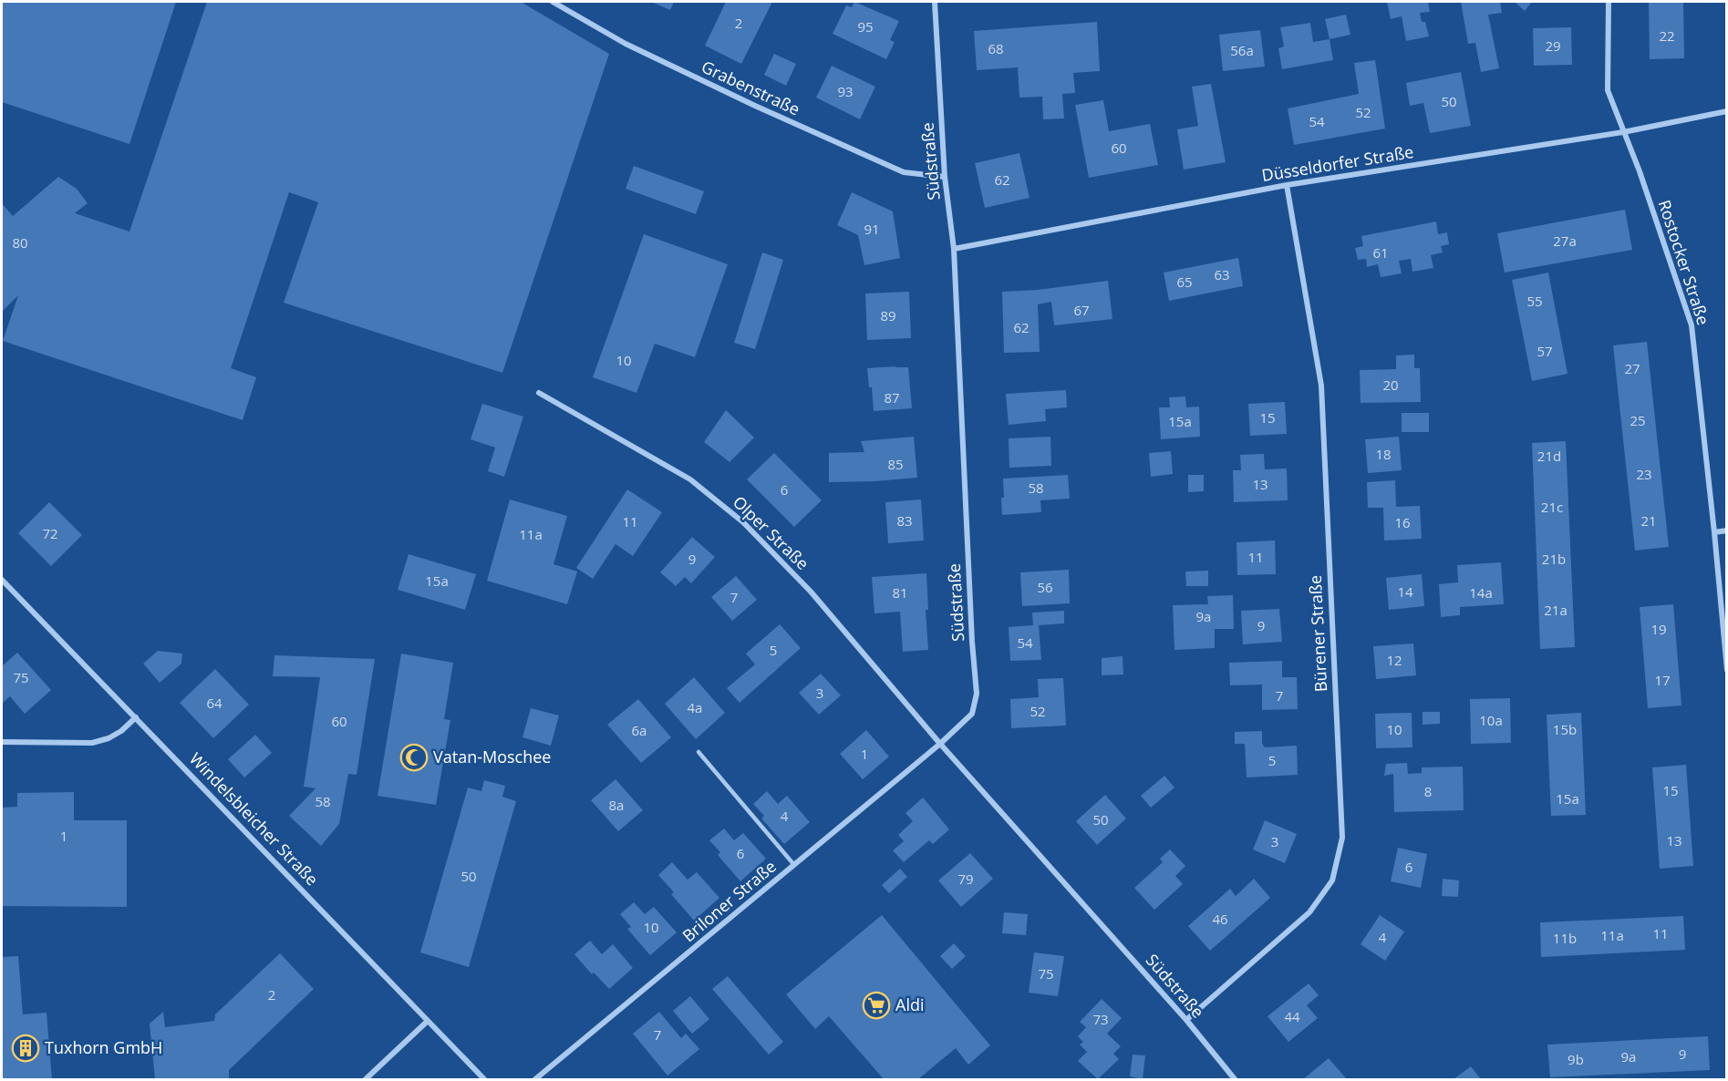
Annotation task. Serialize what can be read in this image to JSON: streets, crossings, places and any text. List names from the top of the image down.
{
  "streets": {
    "street": [
      "Grabenstraße",
      "Südstraße",
      "Düsseldorfer Straße",
      "Rostocker Straße",
      "Olper Straße",
      "Bürener Straße",
      "Windelsbleicher Straße",
      "Briloner Straße"
    ]
  },
  "crossings": [
    ["Grabenstraße", "Südstraße"],
    ["Südstraße", "Düsseldorfer Straße"],
    ["Südstraße", "Olper Straße"],
    ["Südstraße", "Bürener Straße"],
    ["Südstraße", "Briloner Straße"],
    ["Düsseldorfer Straße", "Rostocker Straße"],
    ["Düsseldorfer Straße", "Bürener Straße"],
    ["Olper Straße", "Briloner Straße"]
  ],
  "places": {
    "mosque": ["Vatan-Moschee"],
    "supermarket": ["Aldi"],
    "building": ["Tuxhorn GmbH"]
  },
  "house_numbers": [
    "2",
    "95",
    "22",
    "29",
    "68",
    "56a",
    "93",
    "50",
    "52",
    "54",
    "60",
    "62",
    "91",
    "27a",
    "80",
    "61",
    "63",
    "65",
    "55",
    "67",
    "89",
    "62",
    "57",
    "10",
    "27",
    "20",
    "87",
    "15",
    "25",
    "15a",
    "18",
    "21d",
    "85",
    "23",
    "13",
    "58",
    "6",
    "21c",
    "83",
    "21",
    "11",
    "16",
    "72",
    "11a",
    "11",
    "9",
    "21b",
    "15a",
    "56",
    "14",
    "81",
    "14a",
    "7",
    "21a",
    "9a",
    "9",
    "19",
    "54",
    "5",
    "12",
    "75",
    "17",
    "3",
    "7",
    "64",
    "4a",
    "52",
    "10a",
    "60",
    "10",
    "15b",
    "6a",
    "1",
    "5",
    "15",
    "8",
    "15a",
    "58",
    "8a",
    "4",
    "50",
    "1",
    "13",
    "3",
    "6",
    "6",
    "50",
    "79",
    "46",
    "10",
    "11",
    "11a",
    "4",
    "11b",
    "75",
    "2",
    "44",
    "73",
    "7",
    "9",
    "9a",
    "9b"
  ]
}
